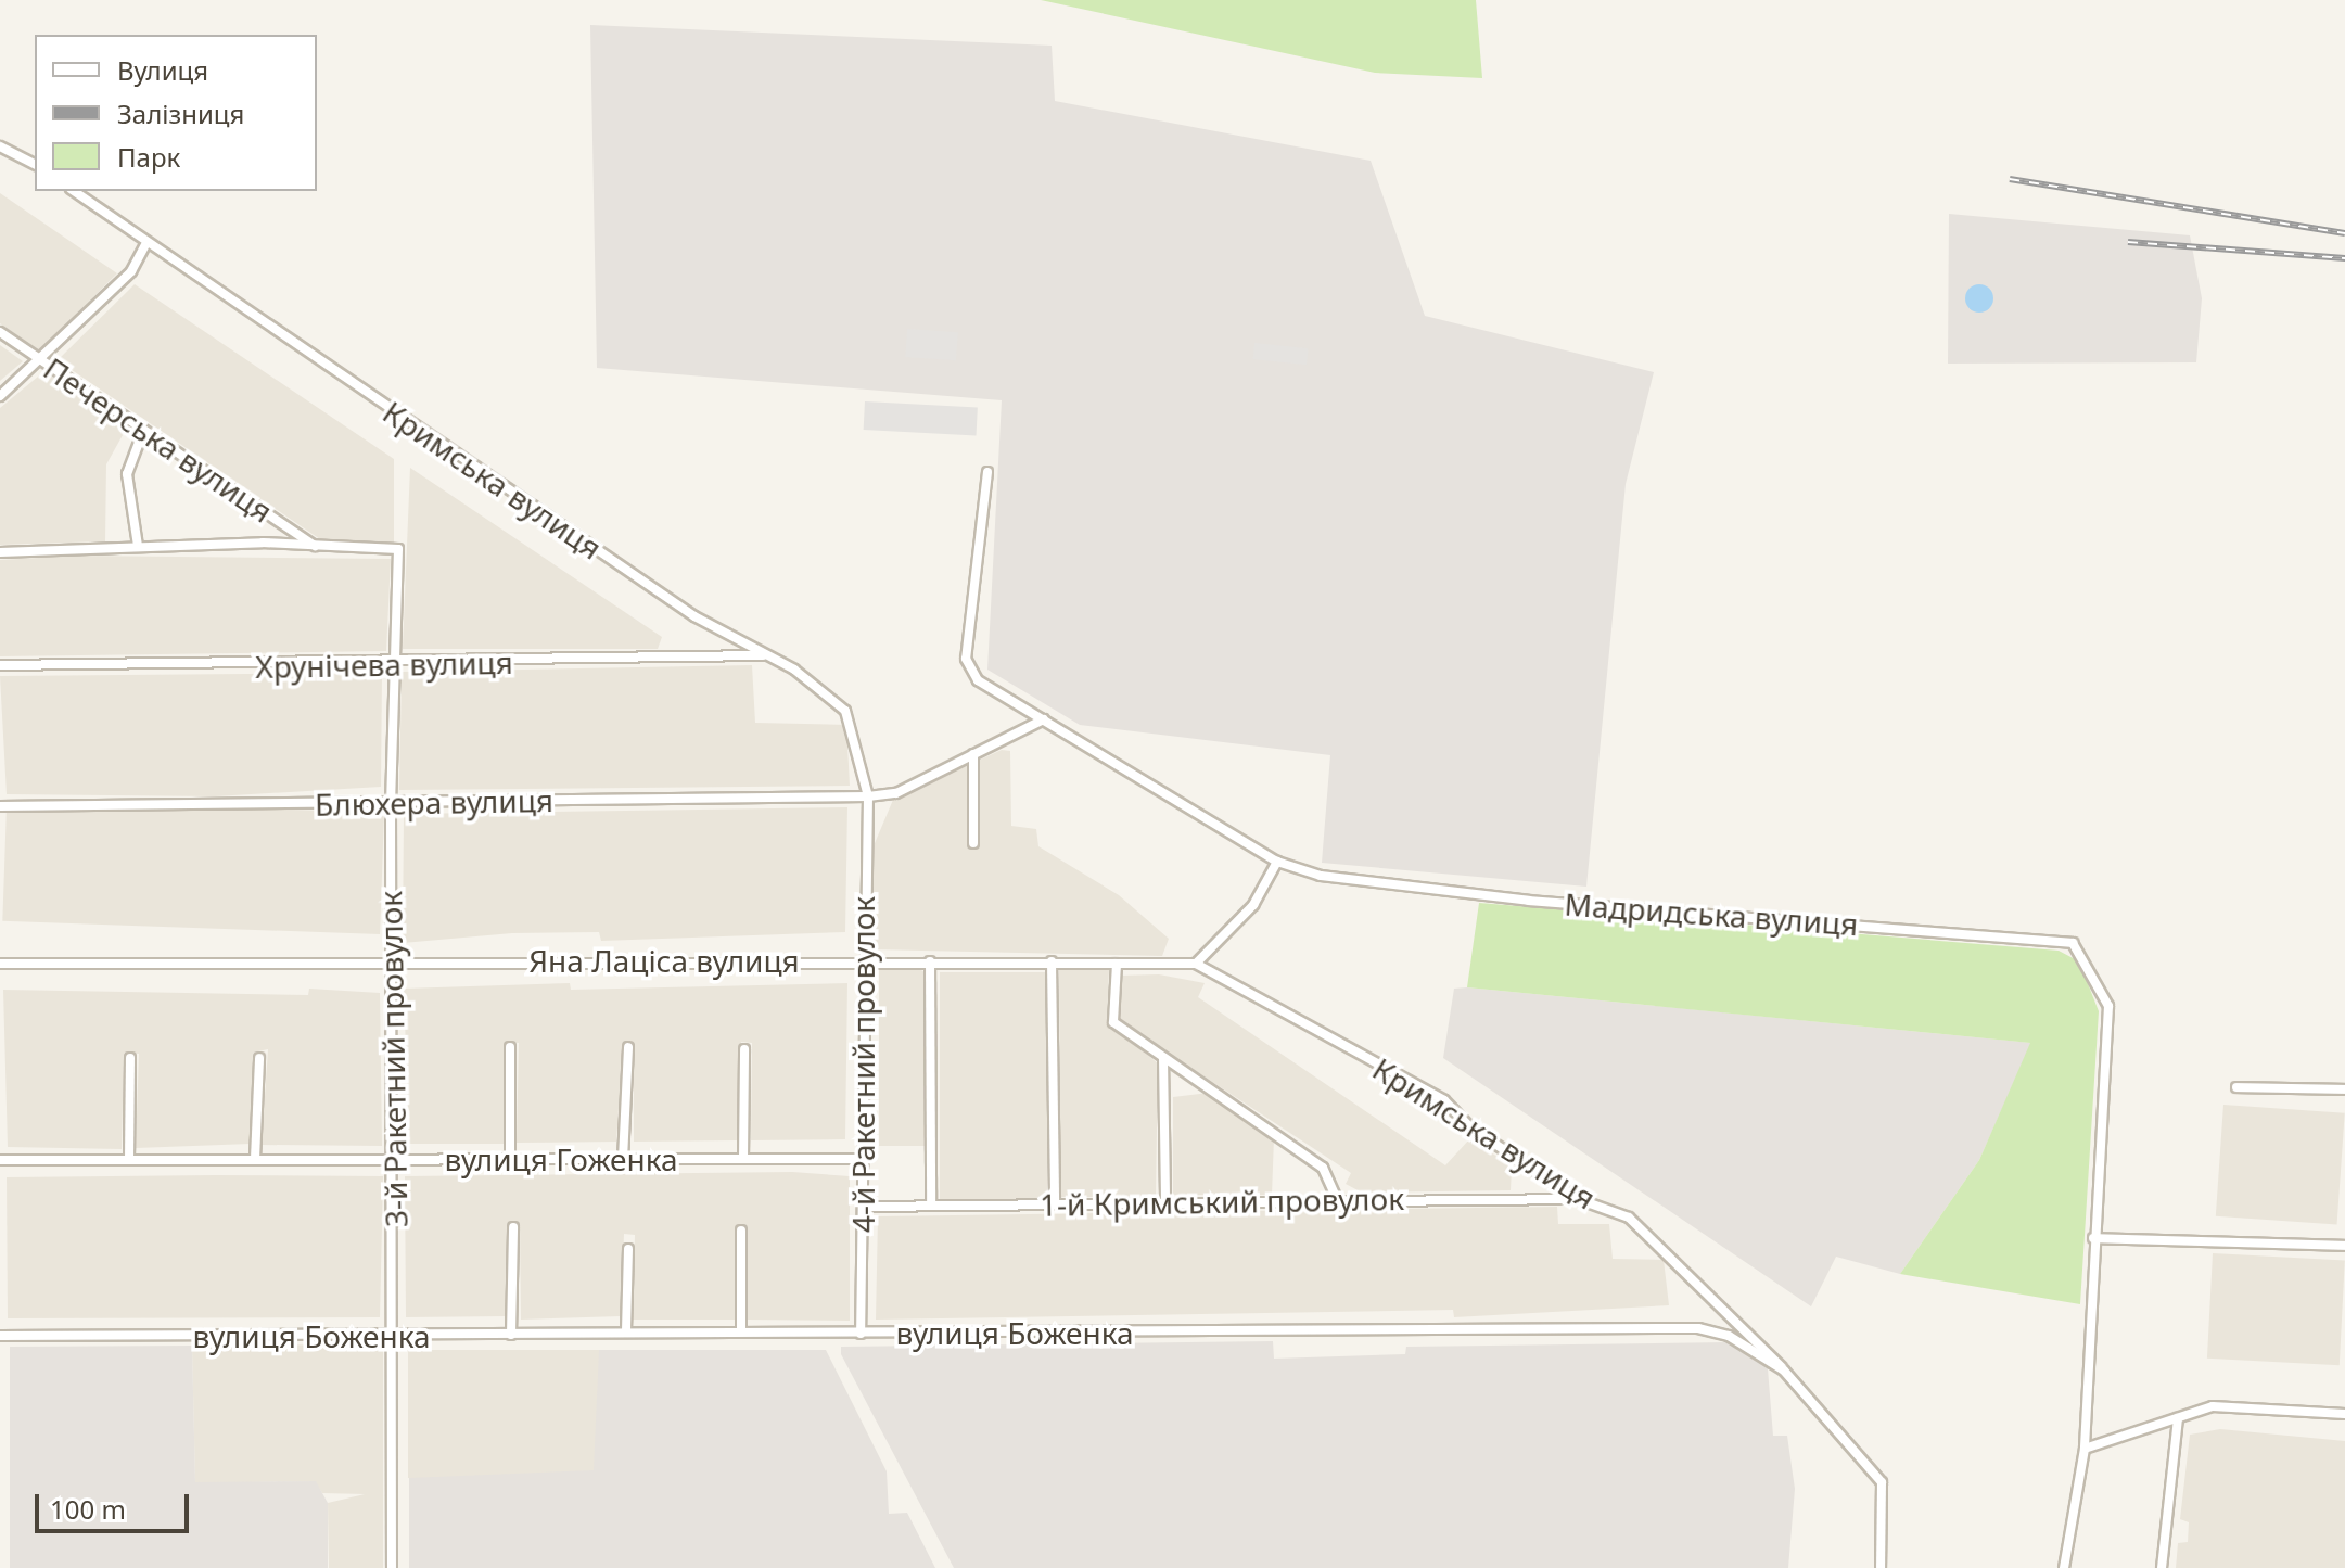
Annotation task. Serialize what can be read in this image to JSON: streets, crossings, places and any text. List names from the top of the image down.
{
  "streets": {
    "street": [
      "Печерська вулиця",
      "Кримська вулиця",
      "Хрунічева вулиця",
      "Блюхера вулиця",
      "Мадридська вулиця",
      "Яна Лаціса вулиця",
      "3-й Ракетний провулок",
      "4-й Ракетний провулок",
      "вулиця Гоженка",
      "1-й Кримський провулок",
      "вулиця Боженка"
    ]
  },
  "crossings": [
    ["Печерська вулиця", "3-й Ракетний провулок"],
    ["Кримська вулиця", "Хрунічева вулиця"],
    ["Кримська вулиця", "Блюхера вулиця"],
    ["Кримська вулиця", "Яна Лаціса вулиця"],
    ["Кримська вулиця", "4-й Ракетний провулок"],
    ["Кримська вулиця", "1-й Кримський провулок"],
    ["Кримська вулиця", "вулиця Боженка"],
    ["Хрунічева вулиця", "3-й Ракетний провулок"],
    ["Блюхера вулиця", "Мадридська вулиця"],
    ["Блюхера вулиця", "3-й Ракетний провулок"],
    ["Блюхера вулиця", "4-й Ракетний провулок"],
    ["Яна Лаціса вулиця", "3-й Ракетний провулок"],
    ["Яна Лаціса вулиця", "4-й Ракетний провулок"],
    ["3-й Ракетний провулок", "вулиця Гоженка"],
    ["3-й Ракетний провулок", "вулиця Боженка"],
    ["4-й Ракетний провулок", "вулиця Гоженка"],
    ["4-й Ракетний провулок", "1-й Кримський провулок"],
    ["4-й Ракетний провулок", "вулиця Боженка"]
  ],
  "legend": ["Вулиця", "Залізниця", "Парк"],
  "scale_bar": "100 m"
}
